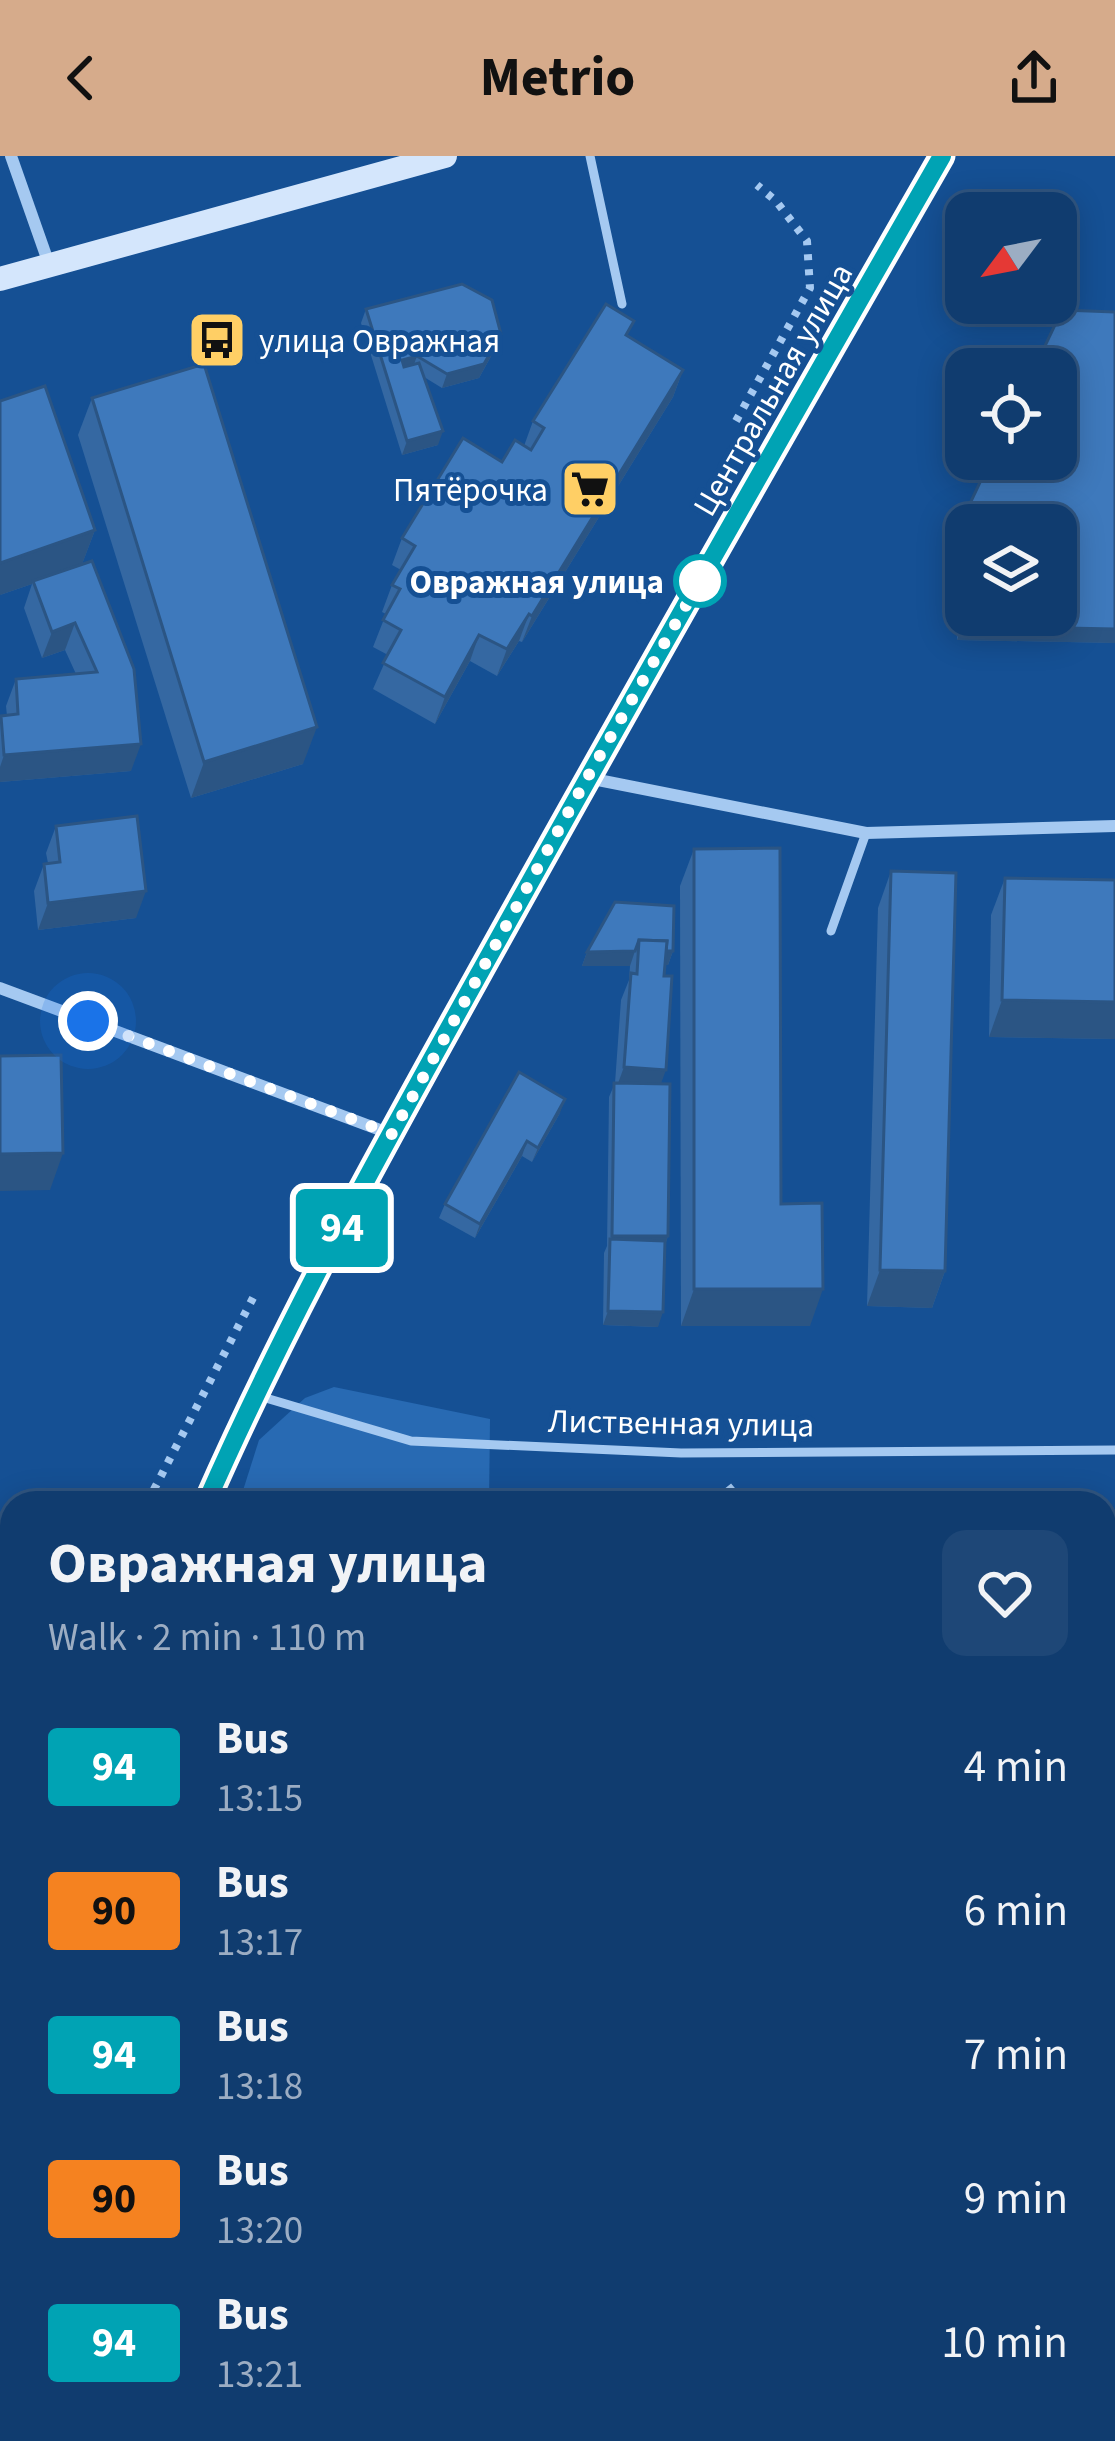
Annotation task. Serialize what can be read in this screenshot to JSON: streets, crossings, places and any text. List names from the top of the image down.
{
  "streets": {
    "street": ["Центральная улица"],
    "lane": ["Лиственная улица"]
  },
  "crossings": [
    ["Центральная улица", "Лиственная улица"]
  ],
  "places": {
    "bus stop": ["улица Овражная"],
    "supermarket": ["Пятёрочка"],
    "other": ["Овражная улица"]
  },
  "lines": ["bus line 94"],
  "north": "bottom left",
  "page": {
    "header": "Metrio",
    "on_map": "94",
    "heading": ["Овражная улица", "Walk · 2 min · 110 m"],
    "list": [
      {
        "mark": "94",
        "name": "Bus",
        "note": "13:15",
        "value": "4 min"
      },
      {
        "mark": "90",
        "name": "Bus",
        "note": "13:17",
        "value": "6 min"
      },
      {
        "mark": "94",
        "name": "Bus",
        "note": "13:18",
        "value": "7 min"
      },
      {
        "mark": "90",
        "name": "Bus",
        "note": "13:20",
        "value": "9 min"
      },
      {
        "mark": "94",
        "name": "Bus",
        "note": "13:21",
        "value": "10 min"
      }
    ]
  }
}
